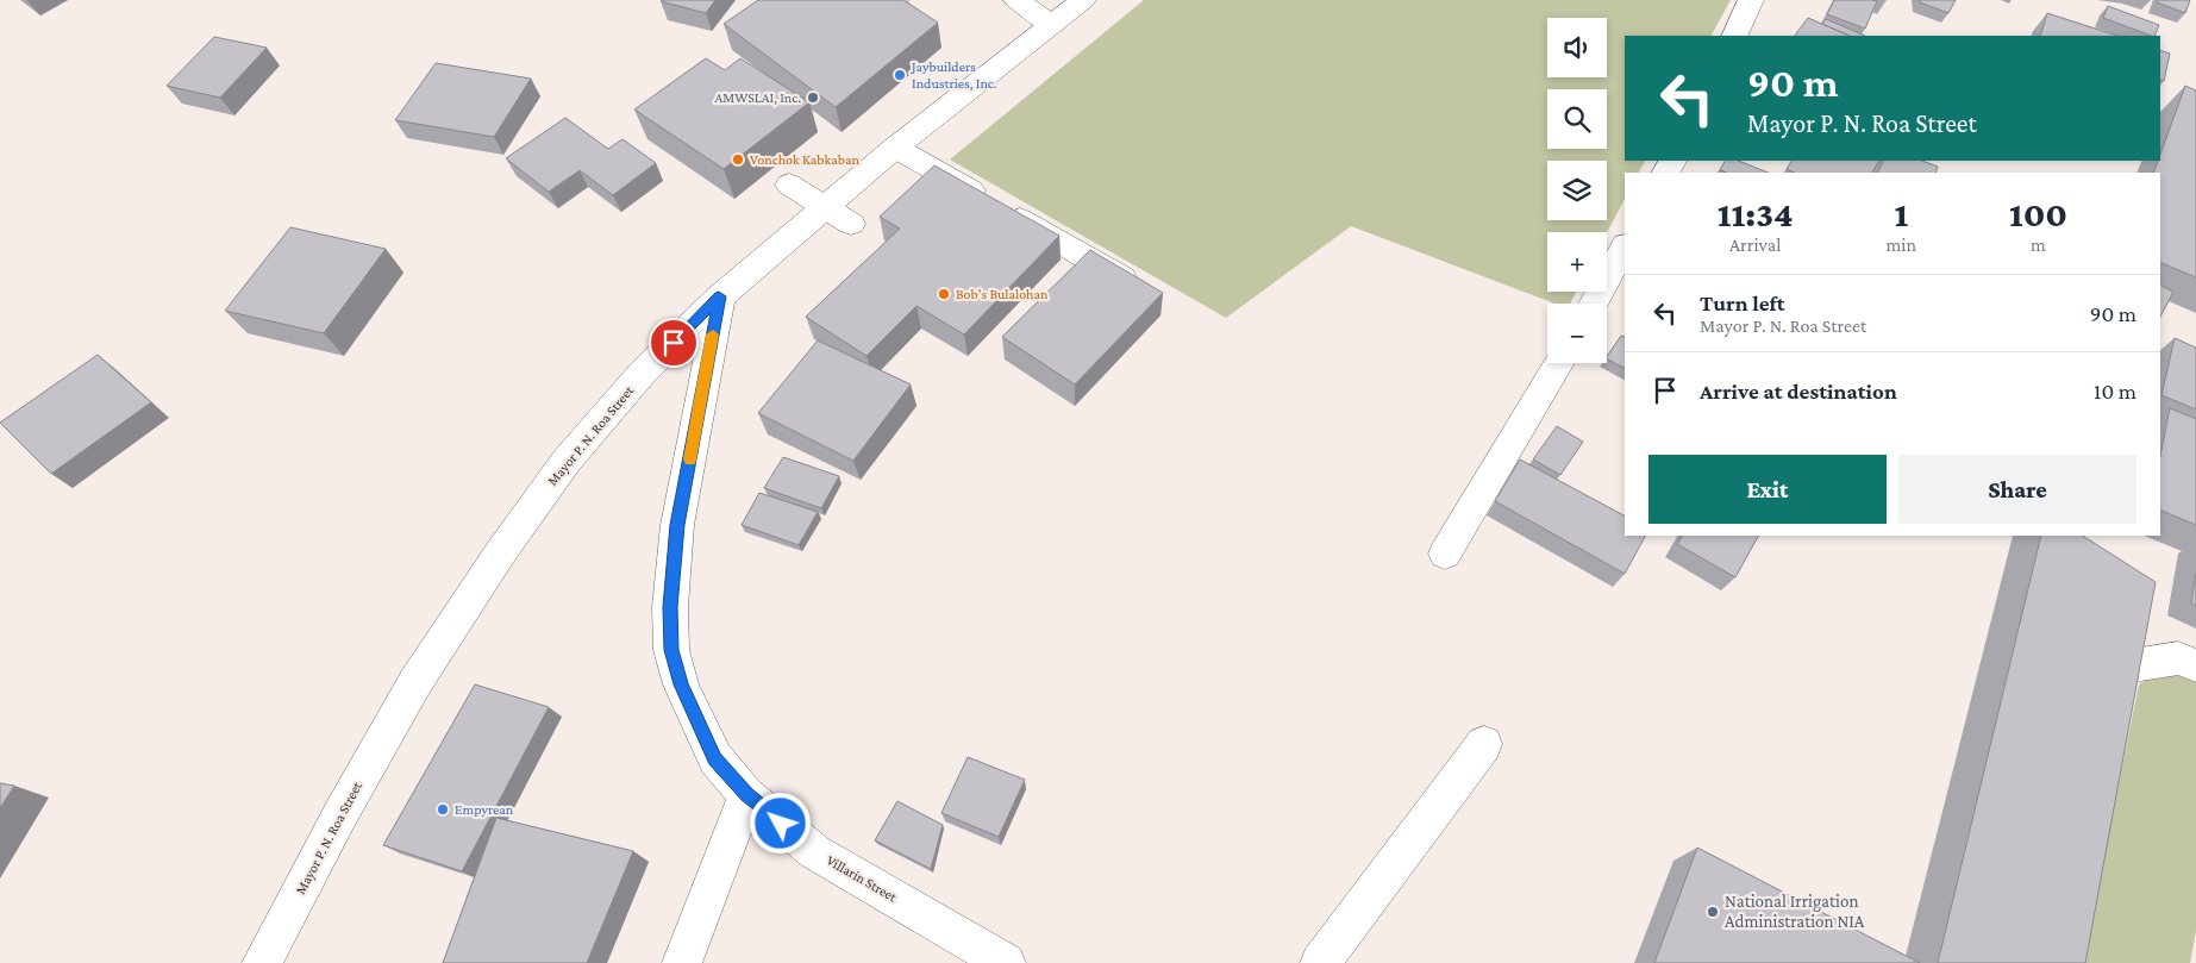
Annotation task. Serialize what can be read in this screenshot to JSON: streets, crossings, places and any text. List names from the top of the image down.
{
  "streets": {
    "main road": ["Mayor P. N. Roa Street", "Villarin Street"]
  },
  "crossings": [
    ["Mayor P. N. Roa Street", "Villarin Street"]
  ],
  "places": [
    "Jaybuilders Industries, Inc.",
    "AMWSLAI, Inc.",
    "Vonchok Kabkaban",
    "Bob's Bulalohan",
    "Empyrean",
    "National Irrigation Administration NIA"
  ],
  "page": {
    "map_buttons": ["+", "−"],
    "turn": ["90 m", "Mayor P. N. Roa Street"],
    "eta": [
      "11:34",
      "Arrival",
      "1",
      "min",
      "100",
      "m"
    ],
    "list": [
      {
        "name": "Turn left",
        "note": "Mayor P. N. Roa Street",
        "value": "90 m"
      },
      {
        "name": "Arrive at destination",
        "value": "10 m"
      }
    ],
    "buttons": ["Exit", "Share"]
  }
}
